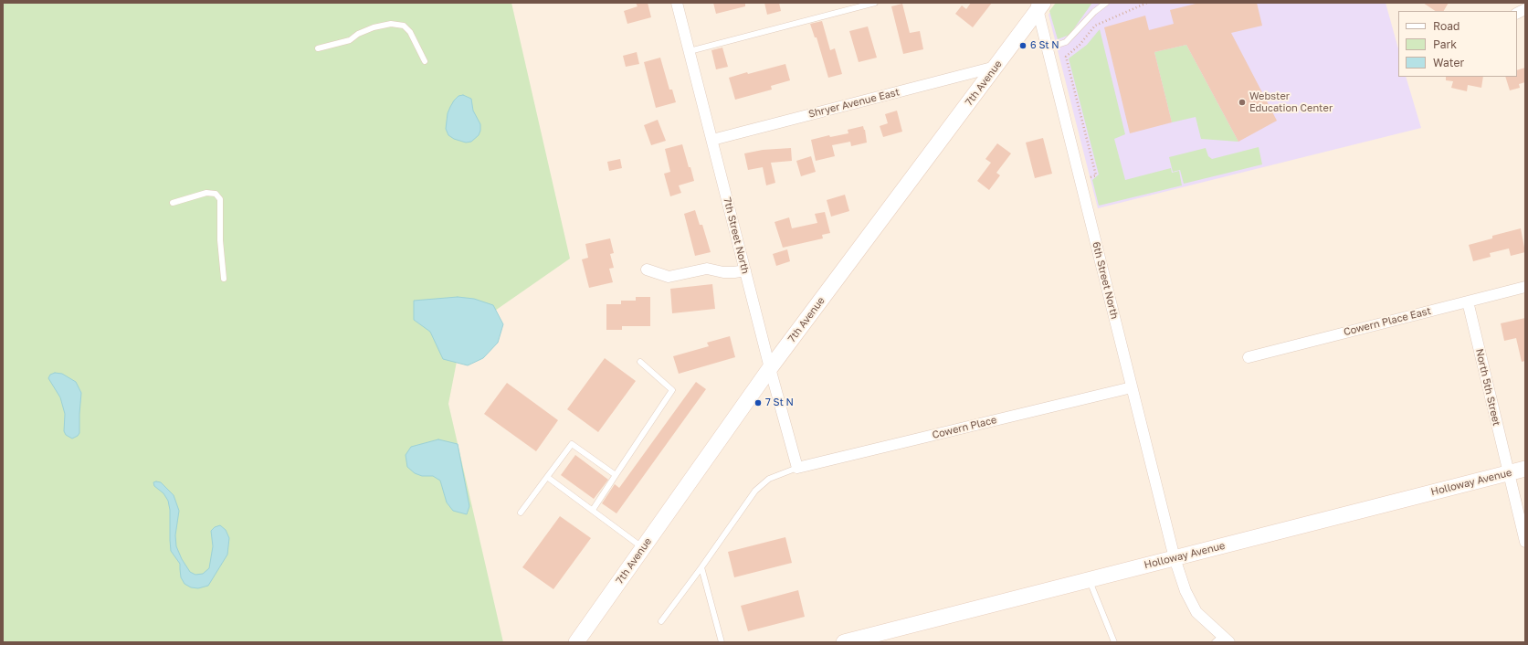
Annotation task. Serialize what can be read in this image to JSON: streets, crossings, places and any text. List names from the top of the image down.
{
  "streets": {
    "street": [
      "7th Avenue",
      "Shryer Avenue East",
      "7th Street North",
      "6th Street North",
      "Cowern Place East",
      "North 5th Street",
      "Cowern Place",
      "Holloway Avenue"
    ]
  },
  "crossings": [
    ["7th Avenue", "Shryer Avenue East"],
    ["7th Avenue", "7th Street North"],
    ["7th Avenue", "6th Street North"],
    ["Shryer Avenue East", "7th Street North"],
    ["7th Street North", "Cowern Place"],
    ["6th Street North", "Cowern Place"],
    ["6th Street North", "Holloway Avenue"],
    ["Cowern Place East", "North 5th Street"],
    ["North 5th Street", "Holloway Avenue"]
  ],
  "places": ["6 St N", "Webster Education Center", "7 St N"],
  "legend": ["Road", "Park", "Water"]
}
